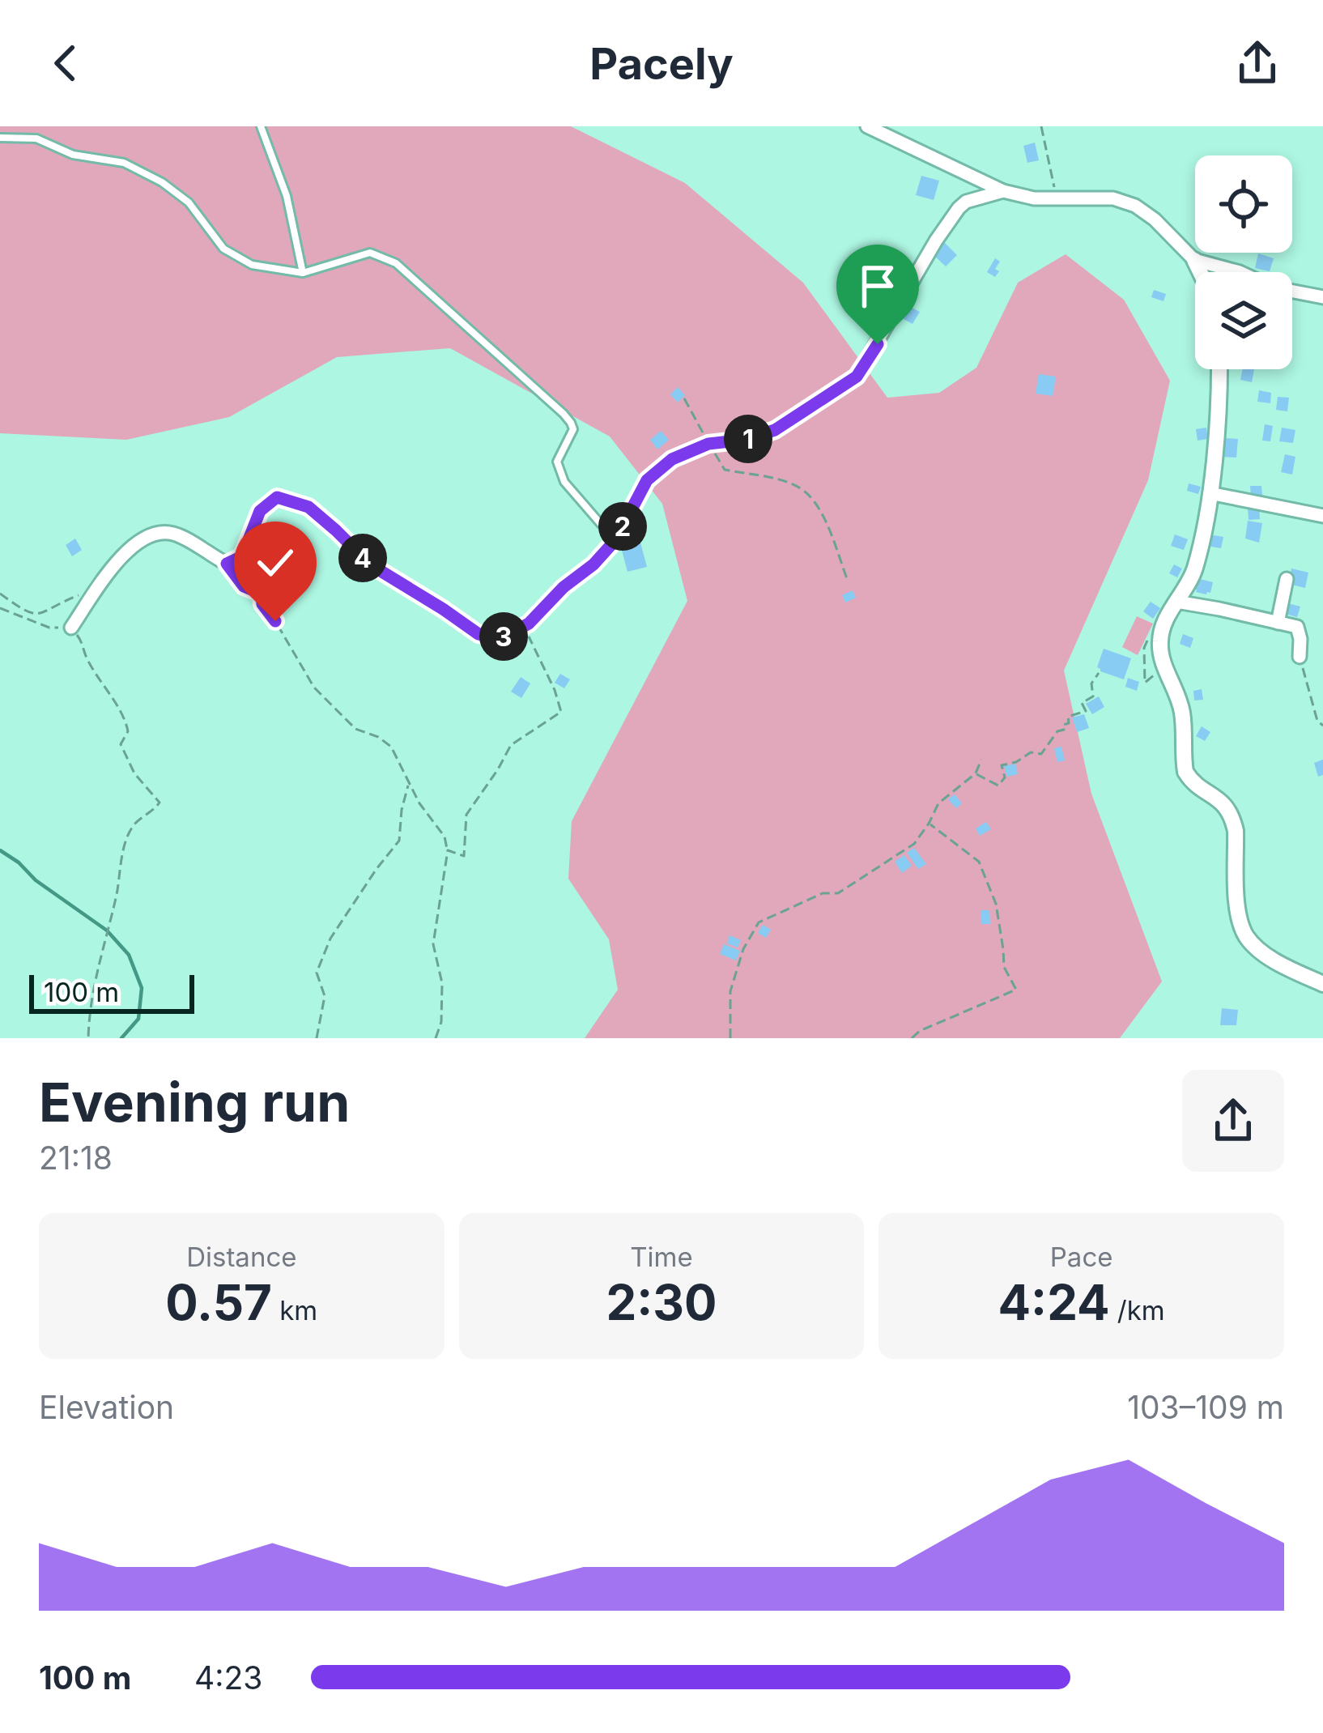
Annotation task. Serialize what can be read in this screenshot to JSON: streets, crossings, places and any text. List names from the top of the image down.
{
  "scale_bar": "100 m",
  "page": {
    "header": "Pacely",
    "pins": [
      "1",
      "2",
      "4",
      "3"
    ],
    "scale": "100 m",
    "heading": ["Evening run", "21:18"],
    "stats": [
      ["Distance", "0.57 km"],
      ["Time", "2:30"],
      ["Pace", "4:24 /km"]
    ],
    "chart": ["Elevation", "103–109 m"],
    "list": [
      {
        "name": "100 m",
        "note": "4:23"
      }
    ]
  }
}
